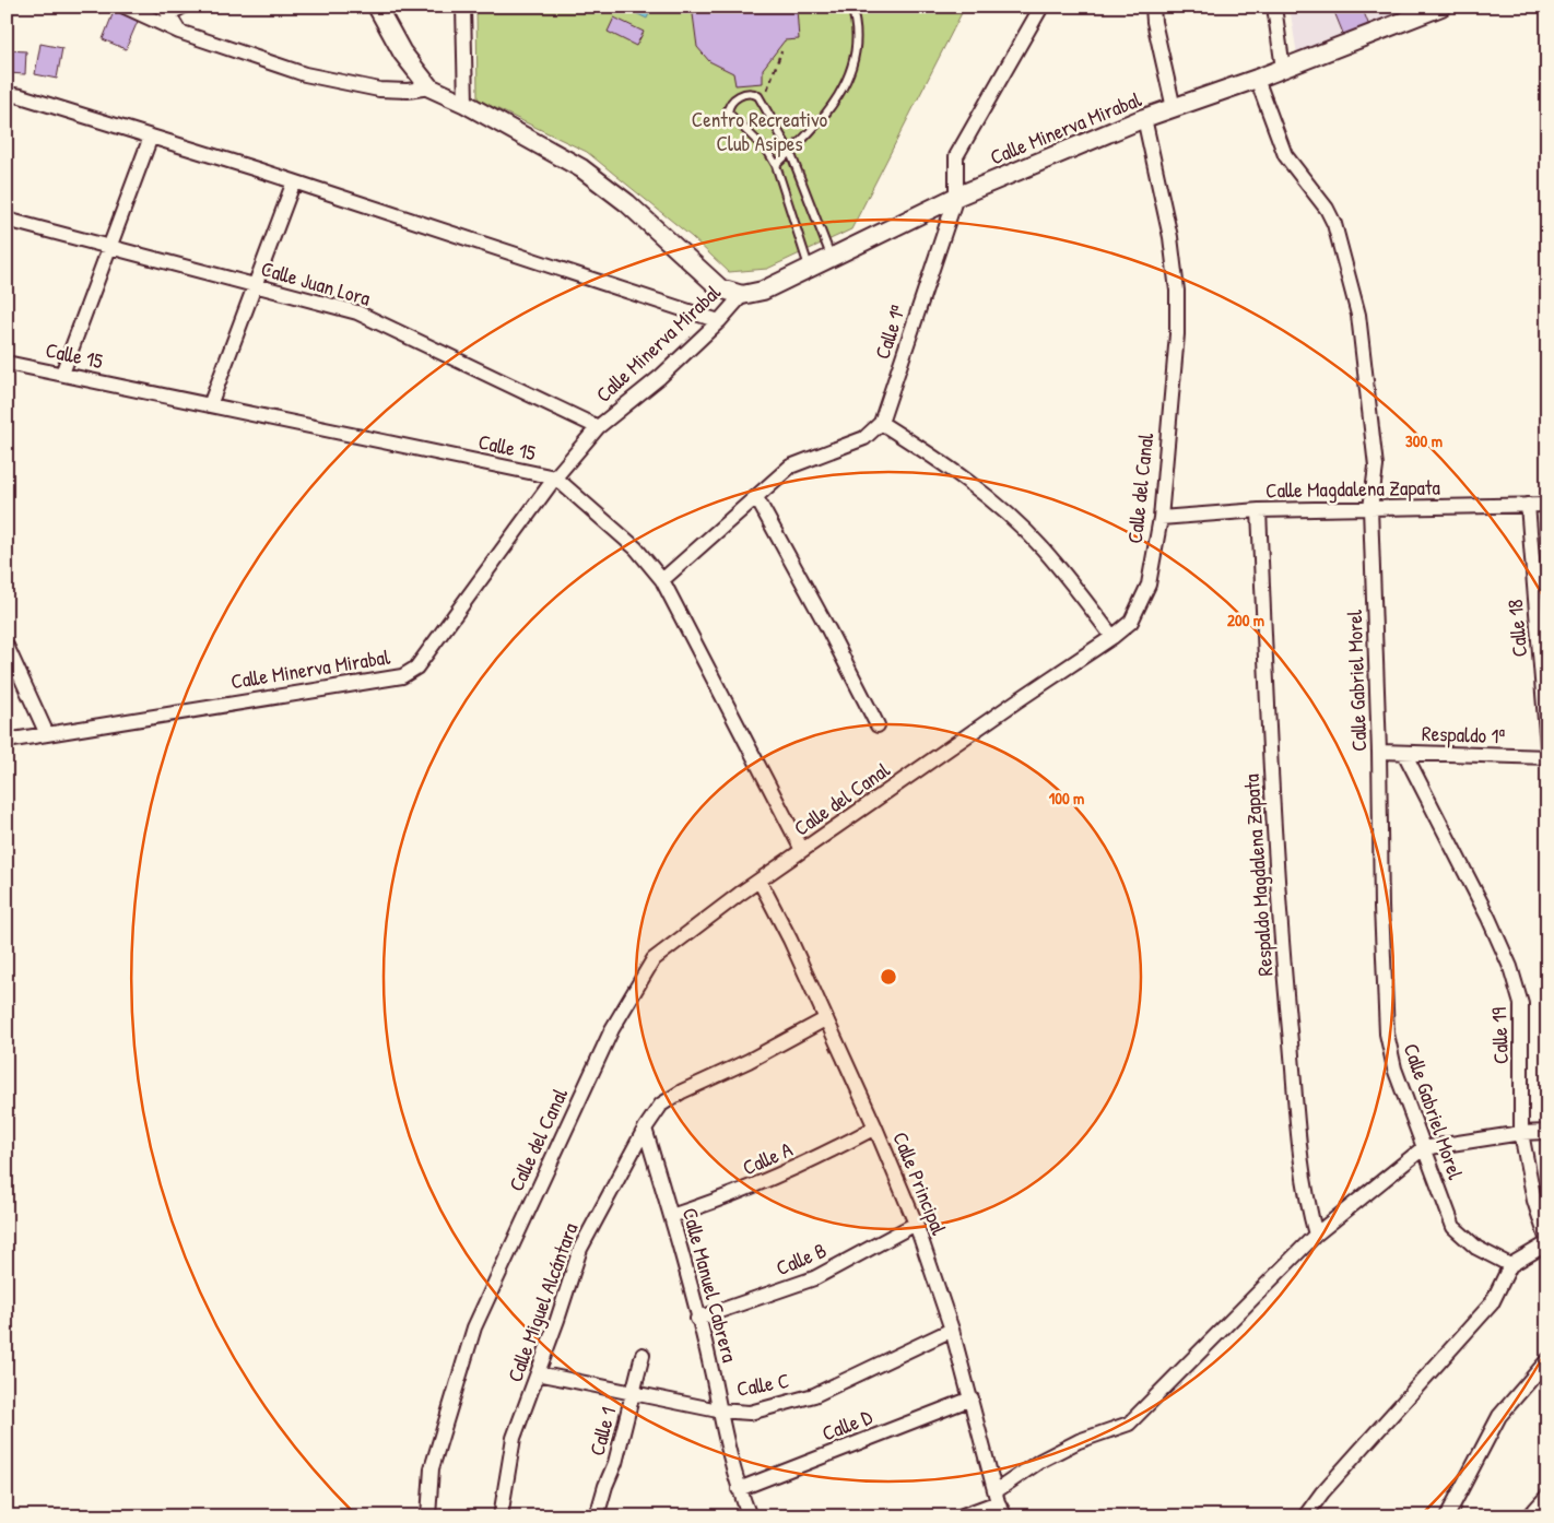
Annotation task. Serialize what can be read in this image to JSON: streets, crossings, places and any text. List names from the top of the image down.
{
  "streets": {
    "street": [
      "Calle Minerva Mirabal",
      "Calle Juan Lora",
      "Calle 1ª",
      "Calle 15",
      "Calle del Canal",
      "Calle Magdalena Zapata",
      "Calle 18",
      "Calle Gabriel Morel",
      "Respaldo 1ª",
      "Respaldo Magdalena Zapata",
      "Calle 19",
      "Calle A",
      "Calle Principal",
      "Calle B",
      "Calle Manuel Cabrera",
      "Calle Miguel Alcántara",
      "Calle C",
      "Calle D",
      "Calle 1"
    ]
  },
  "crossings": [
    ["Calle Minerva Mirabal", "Calle Juan Lora"],
    ["Calle Minerva Mirabal", "Calle 1ª"],
    ["Calle Minerva Mirabal", "Calle 15"],
    ["Calle Minerva Mirabal", "Calle del Canal"],
    ["Calle Minerva Mirabal", "Calle Gabriel Morel"],
    ["Calle 15", "Calle del Canal"],
    ["Calle del Canal", "Calle Magdalena Zapata"],
    ["Calle del Canal", "Calle Principal"],
    ["Calle Magdalena Zapata", "Calle 18"],
    ["Calle Magdalena Zapata", "Calle Gabriel Morel"],
    ["Calle Magdalena Zapata", "Respaldo Magdalena Zapata"],
    ["Calle Gabriel Morel", "Respaldo 1ª"],
    ["Respaldo 1ª", "Calle 19"],
    ["Calle A", "Calle Principal"],
    ["Calle A", "Calle Manuel Cabrera"],
    ["Calle Principal", "Calle B"],
    ["Calle Principal", "Calle Miguel Alcántara"],
    ["Calle Principal", "Calle C"],
    ["Calle Principal", "Calle D"],
    ["Calle B", "Calle Manuel Cabrera"],
    ["Calle Manuel Cabrera", "Calle Miguel Alcántara"],
    ["Calle Manuel Cabrera", "Calle C"],
    ["Calle Manuel Cabrera", "Calle D"],
    ["Calle Miguel Alcántara", "Calle C"],
    ["Calle C", "Calle 1"]
  ],
  "parks": ["Centro Recreativo Club Asipes"],
  "rings": ["300 m", "200 m", "100 m"]
}
